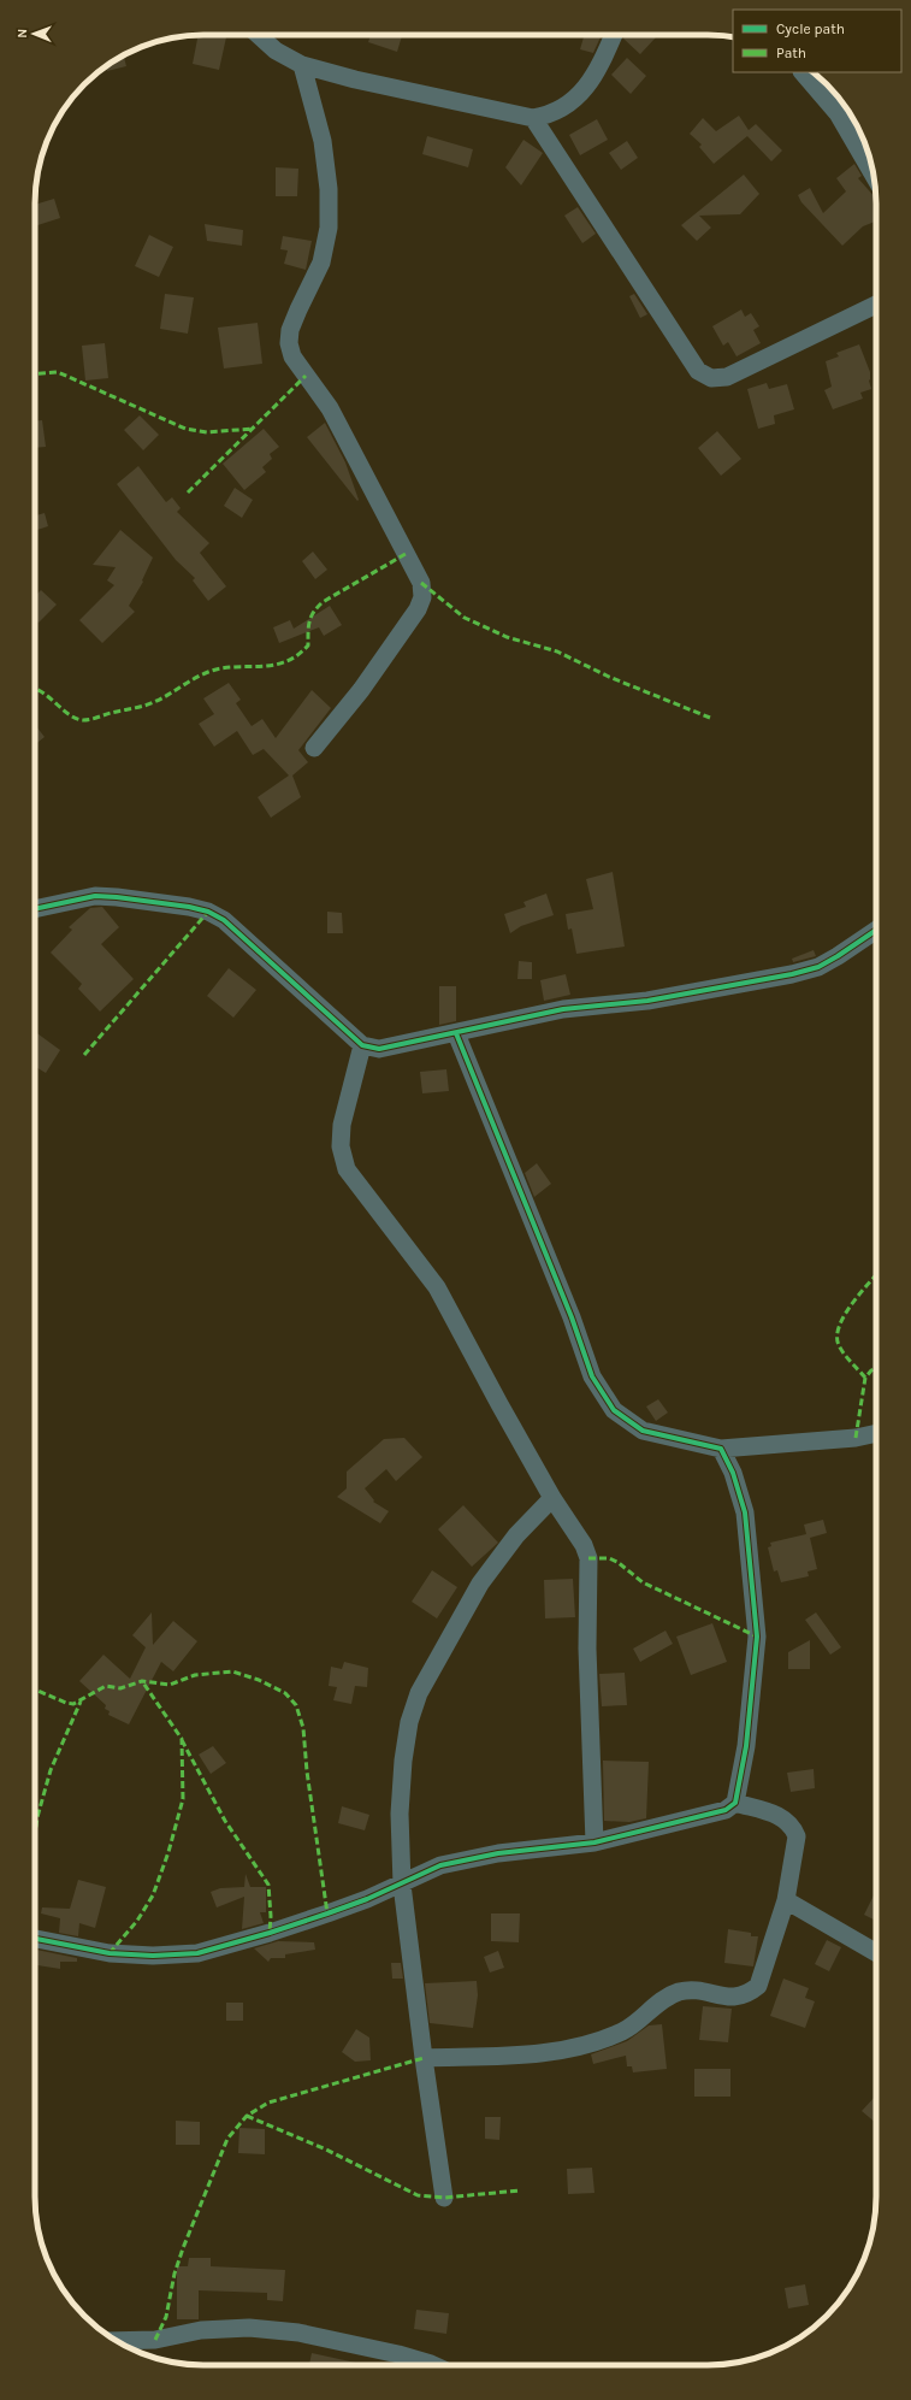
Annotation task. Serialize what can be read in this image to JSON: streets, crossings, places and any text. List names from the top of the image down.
{
  "legend": ["Cycle path", "Path"],
  "north": "left"
}
